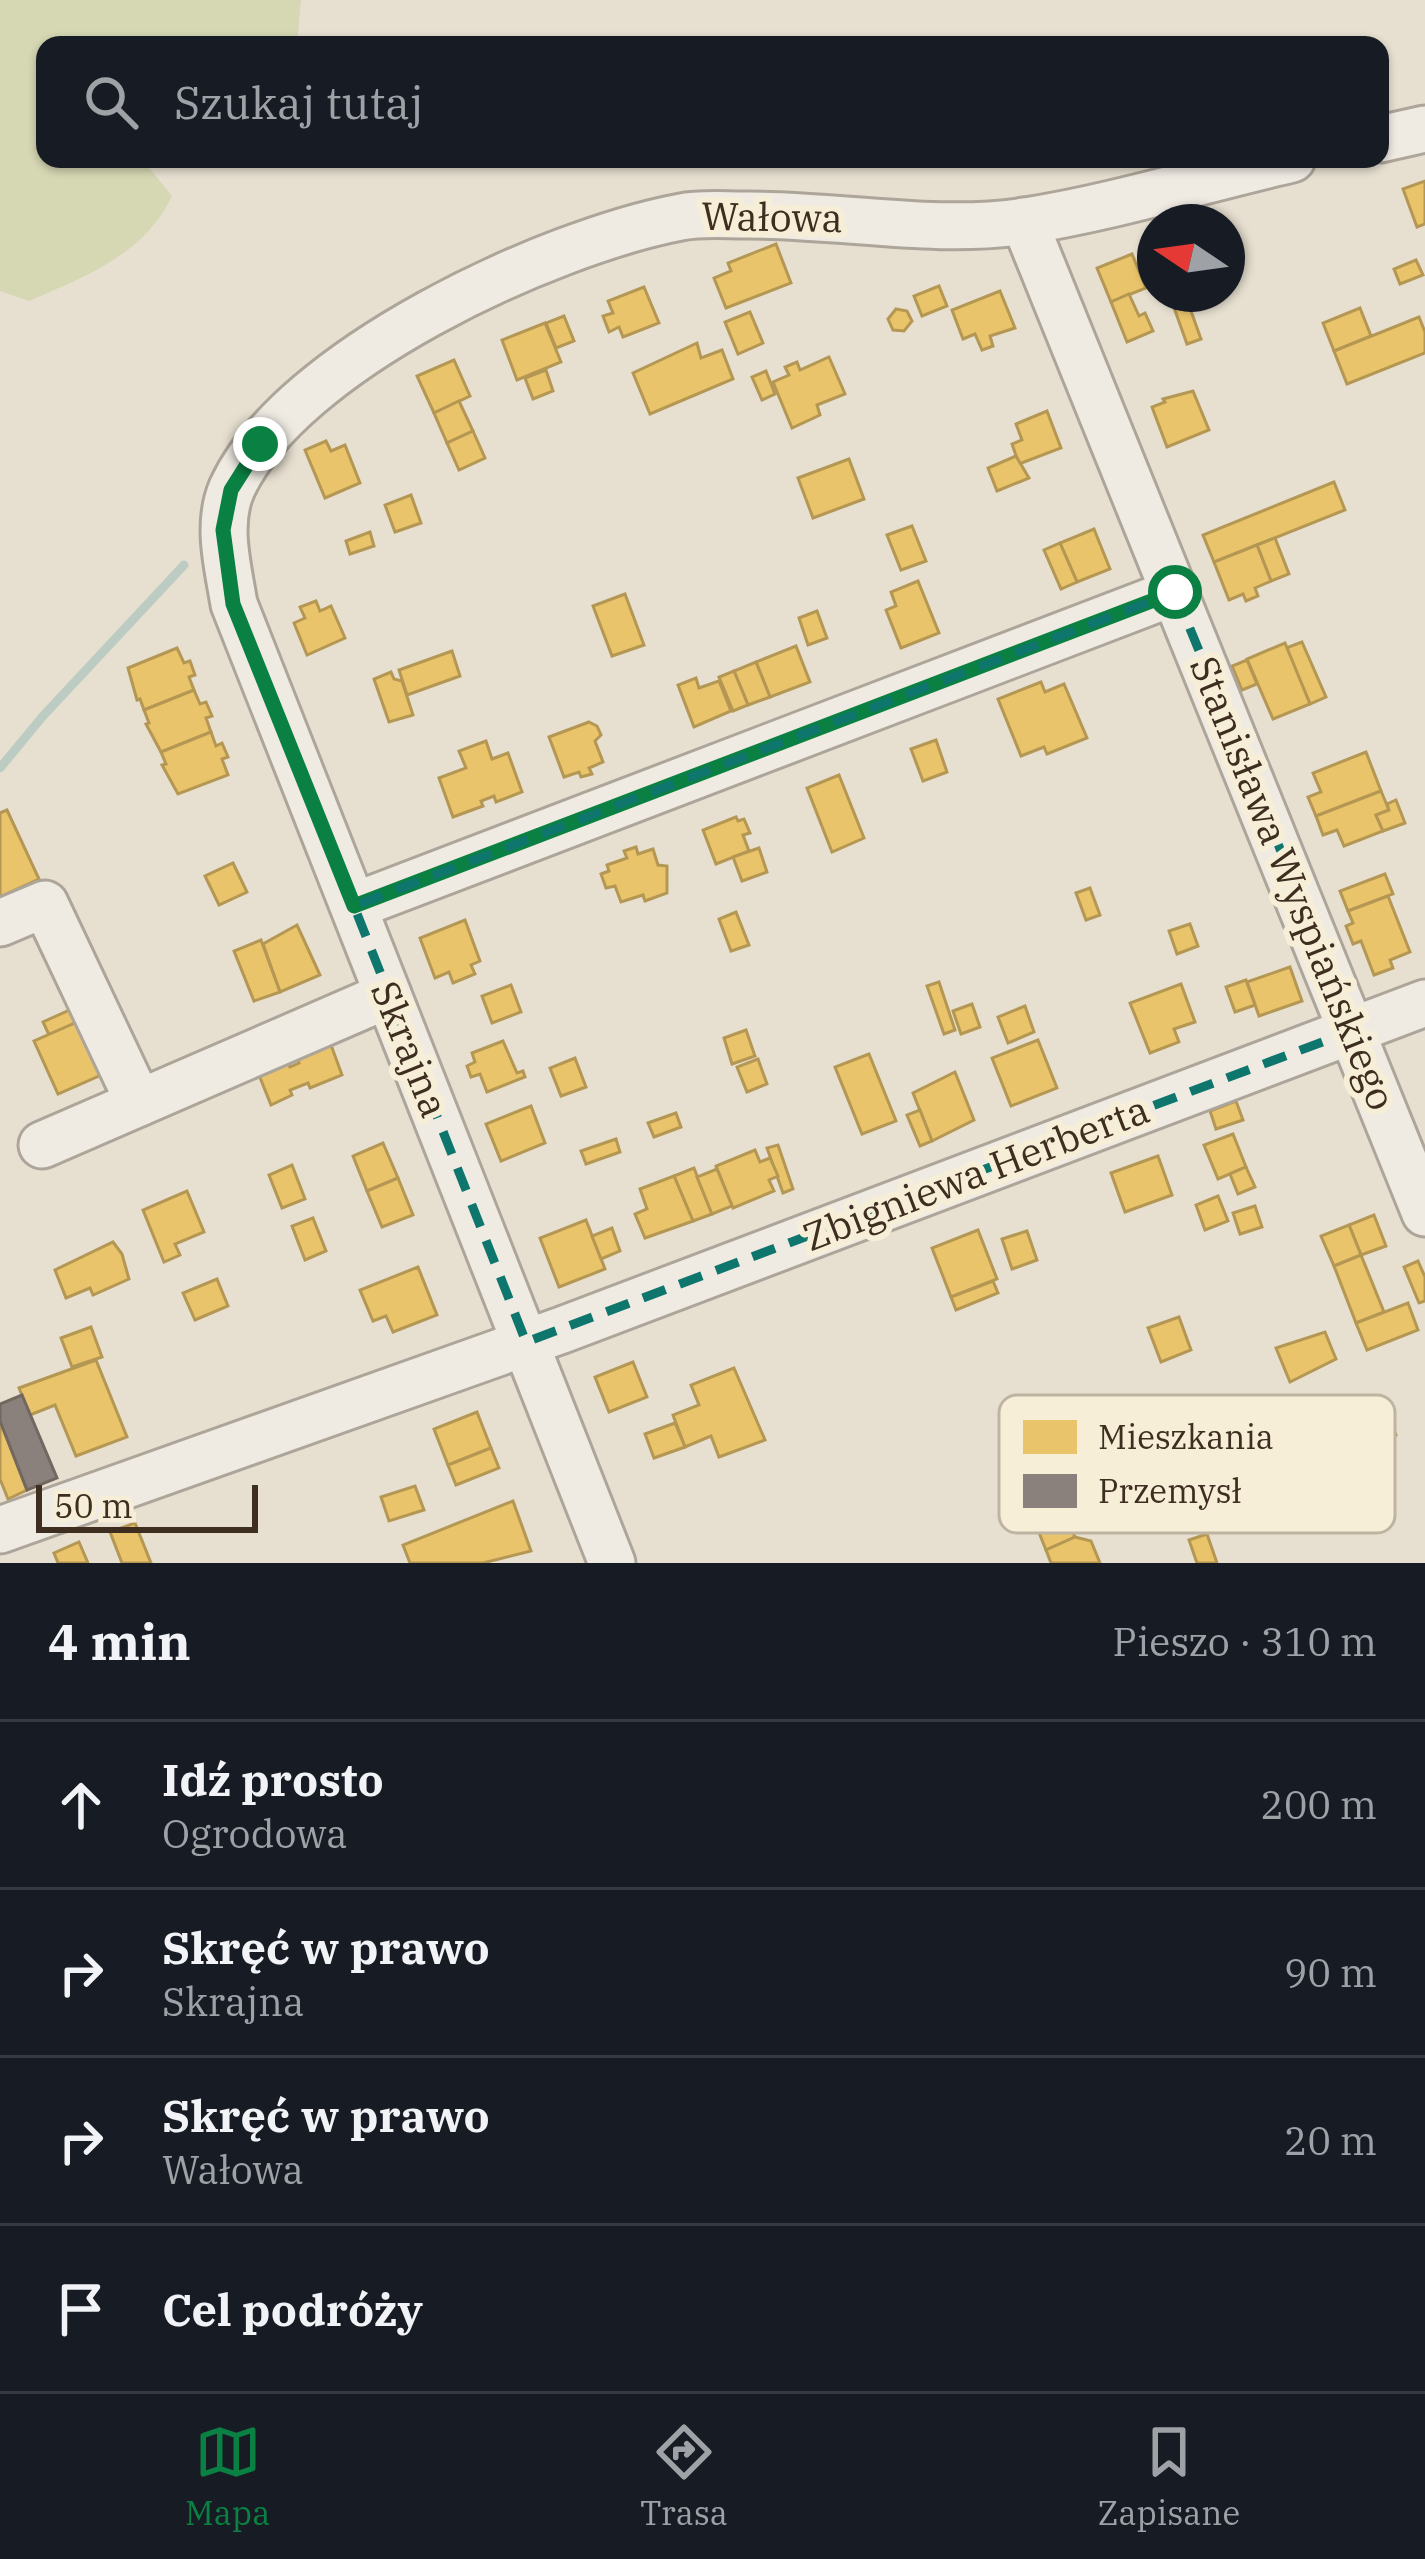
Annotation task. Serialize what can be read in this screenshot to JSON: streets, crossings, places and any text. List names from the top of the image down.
{
  "streets": {
    "street": [
      "Wałowa",
      "Stanisława Wyspiańskiego",
      "Skrajna",
      "Zbigniewa Herberta"
    ]
  },
  "crossings": [
    ["Wałowa", "Stanisława Wyspiańskiego"],
    ["Wałowa", "Skrajna"],
    ["Stanisława Wyspiańskiego", "Zbigniewa Herberta"],
    ["Skrajna", "Zbigniewa Herberta"]
  ],
  "legend": ["Mieszkania", "Przemysł"],
  "scale_bar": "50 m",
  "north": "left",
  "page": {
    "search": "Szukaj tutaj",
    "scale": "50 m",
    "heading": ["4 min", "Pieszo · 310 m"],
    "list": [
      ["Idź prosto", "Ogrodowa", "200 m"],
      ["Skręć w prawo", "Skrajna", "90 m"],
      ["Skręć w prawo", "Wałowa", "20 m"],
      "Cel podróży"
    ],
    "nav": ["Mapa", "Trasa", "Zapisane"]
  }
}
